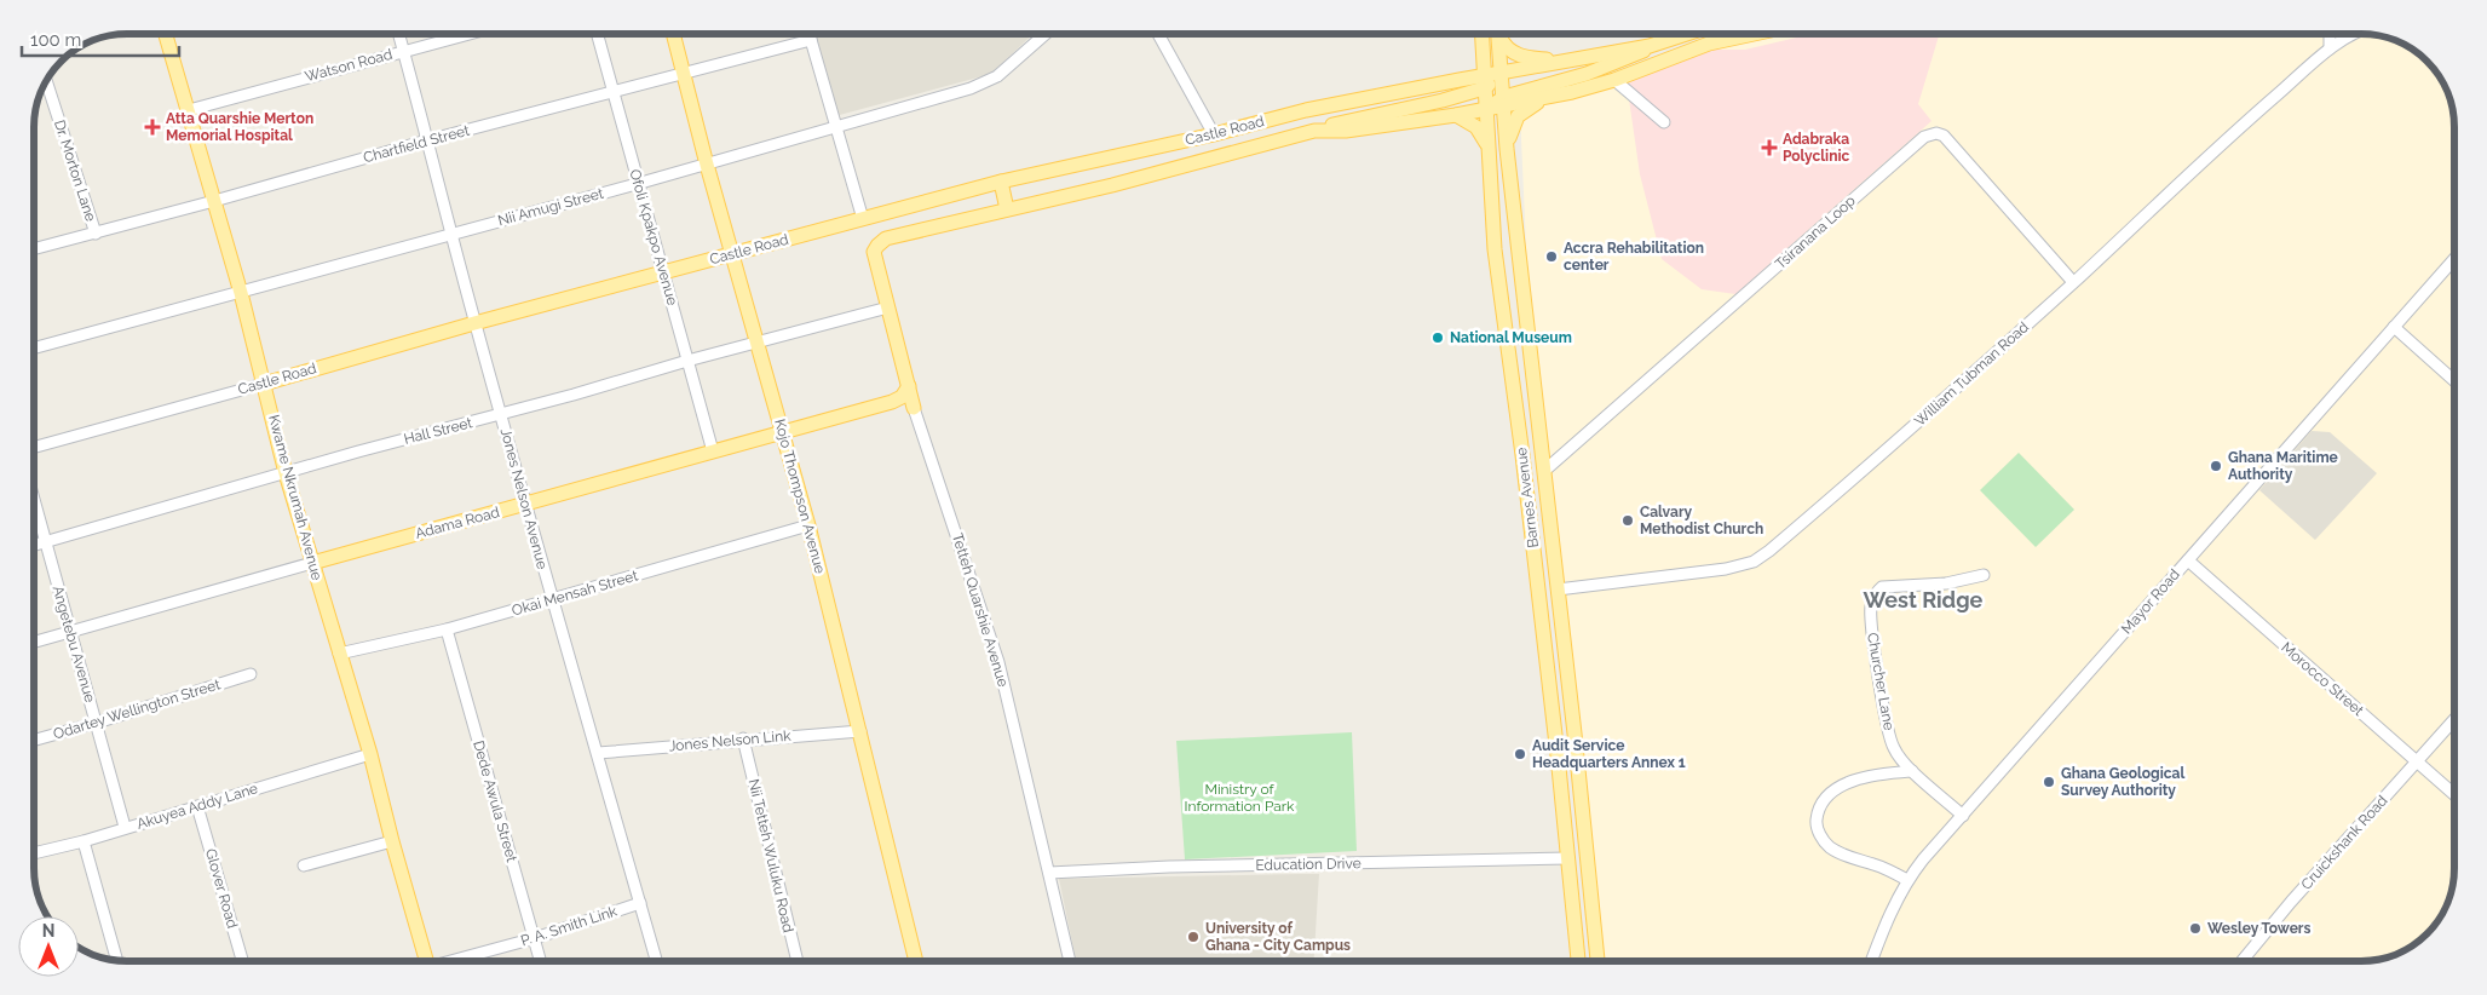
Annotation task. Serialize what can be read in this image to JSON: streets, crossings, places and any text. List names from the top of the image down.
{
  "streets": {
    "main road": [
      "Castle Road",
      "Kojo Thompson Avenue",
      "Kwame Nkrumah Avenue",
      "Barnes Avenue",
      "Adama Road",
      "Tetteh Quarshie Avenue"
    ],
    "street": [
      "Watson Road",
      "Chartfield Street",
      "Dr. Morton Lane",
      "Nii Amugi Street",
      "Tsiranana Loop",
      "Ofoli Kpakpo Avenue",
      "William Tubman Road",
      "Hall Street",
      "Jones Nelson Avenue",
      "Okai Mensah Street",
      "Mayor Road",
      "Angetebu Avenue",
      "Morocco Street",
      "Churcher Lane",
      "Odartey Wellington Street",
      "Jones Nelson Link",
      "Dede Awula Street",
      "Akuyea Addy Lane",
      "Cruickshank Road",
      "Nii Tetteh Wuluku Road",
      "Education Drive",
      "Glover Road",
      "P. A. Smith Link"
    ]
  },
  "crossings": [
    ["Watson Road", "Kwame Nkrumah Avenue"],
    ["Watson Road", "Jones Nelson Avenue"],
    ["Castle Road", "Ofoli Kpakpo Avenue"],
    ["Castle Road", "Kojo Thompson Avenue"],
    ["Castle Road", "Kwame Nkrumah Avenue"],
    ["Castle Road", "Barnes Avenue"],
    ["Castle Road", "Jones Nelson Avenue"],
    ["Castle Road", "Tetteh Quarshie Avenue"],
    ["Chartfield Street", "Dr. Morton Lane"],
    ["Chartfield Street", "Ofoli Kpakpo Avenue"],
    ["Chartfield Street", "Kojo Thompson Avenue"],
    ["Chartfield Street", "Kwame Nkrumah Avenue"],
    ["Chartfield Street", "Jones Nelson Avenue"],
    ["Nii Amugi Street", "Ofoli Kpakpo Avenue"],
    ["Nii Amugi Street", "Kojo Thompson Avenue"],
    ["Nii Amugi Street", "Kwame Nkrumah Avenue"],
    ["Nii Amugi Street", "Jones Nelson Avenue"],
    ["Tsiranana Loop", "William Tubman Road"],
    ["Tsiranana Loop", "Barnes Avenue"],
    ["Ofoli Kpakpo Avenue", "Hall Street"],
    ["Ofoli Kpakpo Avenue", "Adama Road"],
    ["William Tubman Road", "Barnes Avenue"],
    ["Hall Street", "Kojo Thompson Avenue"],
    ["Hall Street", "Kwame Nkrumah Avenue"],
    ["Hall Street", "Jones Nelson Avenue"],
    ["Hall Street", "Tetteh Quarshie Avenue"],
    ["Hall Street", "Angetebu Avenue"],
    ["Kojo Thompson Avenue", "Adama Road"],
    ["Kojo Thompson Avenue", "Okai Mensah Street"],
    ["Kojo Thompson Avenue", "Jones Nelson Link"],
    ["Kwame Nkrumah Avenue", "Adama Road"],
    ["Kwame Nkrumah Avenue", "Okai Mensah Street"],
    ["Kwame Nkrumah Avenue", "Akuyea Addy Lane"],
    ["Barnes Avenue", "Education Drive"],
    ["Jones Nelson Avenue", "Adama Road"],
    ["Jones Nelson Avenue", "Okai Mensah Street"],
    ["Jones Nelson Avenue", "Jones Nelson Link"],
    ["Jones Nelson Avenue", "P. A. Smith Link"],
    ["Adama Road", "Tetteh Quarshie Avenue"],
    ["Adama Road", "Angetebu Avenue"],
    ["Okai Mensah Street", "Dede Awula Street"],
    ["Mayor Road", "Morocco Street"],
    ["Mayor Road", "Churcher Lane"],
    ["Tetteh Quarshie Avenue", "Education Drive"],
    ["Angetebu Avenue", "Odartey Wellington Street"],
    ["Angetebu Avenue", "Akuyea Addy Lane"],
    ["Morocco Street", "Cruickshank Road"],
    ["Jones Nelson Link", "Nii Tetteh Wuluku Road"],
    ["Dede Awula Street", "P. A. Smith Link"],
    ["Akuyea Addy Lane", "Glover Road"]
  ],
  "districts": ["West Ridge"],
  "parks": ["Ministry of Information Park"],
  "places": {
    "health": ["Atta Quarshie Merton Memorial Hospital", "Adabraka Polyclinic"],
    "other": [
      "Accra Rehabilitation center",
      "National Museum",
      "Ghana Maritime Authority",
      "Calvary Methodist Church",
      "Audit Service Headquarters Annex 1",
      "Ghana Geological Survey Authority",
      "Wesley Towers",
      "University of Ghana - City Campus"
    ]
  },
  "scale_bar": "100 m",
  "north": "top"
}
